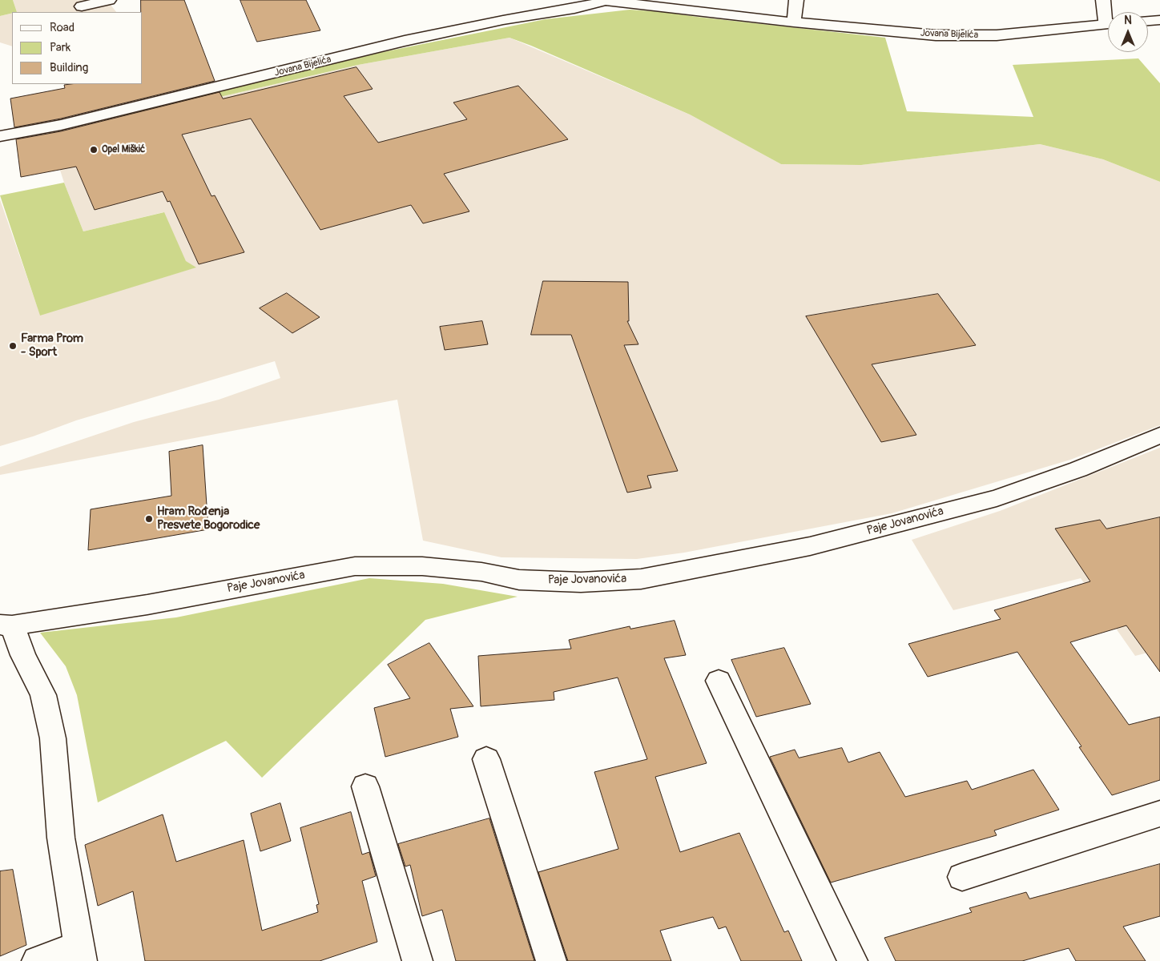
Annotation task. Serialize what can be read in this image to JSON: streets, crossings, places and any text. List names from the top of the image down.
{
  "streets": {
    "street": ["Jovana Bijelića", "Paje Jovanovića"]
  },
  "places": ["Opel Miškić", "Farma Prom - Sport", "Hram Rođenja Presvete Bogorodice"],
  "legend": ["Road", "Park", "Building"],
  "north": "top"
}
